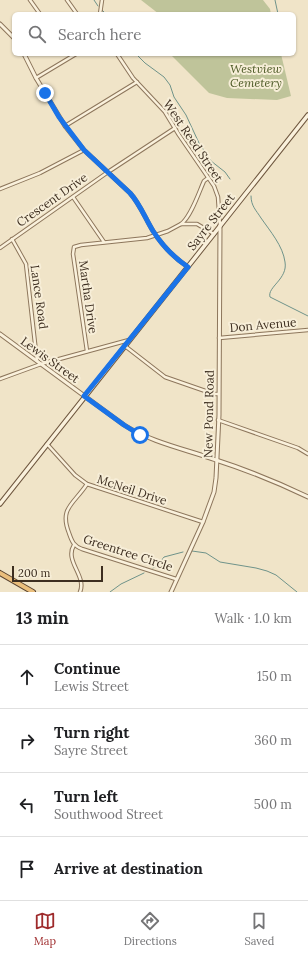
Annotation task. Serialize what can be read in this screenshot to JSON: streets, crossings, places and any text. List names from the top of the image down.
{
  "streets": {
    "main road": ["Sayre Street"],
    "street": [
      "West Reed Street",
      "Crescent Drive",
      "Lance Road",
      "Martha Drive",
      "Don Avenue",
      "Lewis Street",
      "New Pond Road",
      "McNeil Drive",
      "Greentree Circle"
    ]
  },
  "crossings": [
    ["West Reed Street", "Crescent Drive"],
    ["West Reed Street", "Sayre Street"],
    ["West Reed Street", "New Pond Road"],
    ["Crescent Drive", "Lance Road"],
    ["Sayre Street", "Lewis Street"],
    ["Sayre Street", "New Pond Road"],
    ["Sayre Street", "McNeil Drive"],
    ["Lance Road", "Lewis Street"],
    ["Don Avenue", "New Pond Road"],
    ["Lewis Street", "New Pond Road"],
    ["New Pond Road", "McNeil Drive"],
    ["New Pond Road", "Greentree Circle"],
    ["McNeil Drive", "Greentree Circle"]
  ],
  "parks": ["Westview Cemetery"],
  "scale_bar": "200 m",
  "page": {
    "search": "Search here",
    "scale": "200 m",
    "heading": ["13 min", "Walk · 1.0 km"],
    "list": [
      ["Continue", "Lewis Street", "150 m"],
      ["Turn right", "Sayre Street", "360 m"],
      ["Turn left", "Southwood Street", "500 m"],
      "Arrive at destination"
    ],
    "nav": ["Map", "Directions", "Saved"]
  }
}
